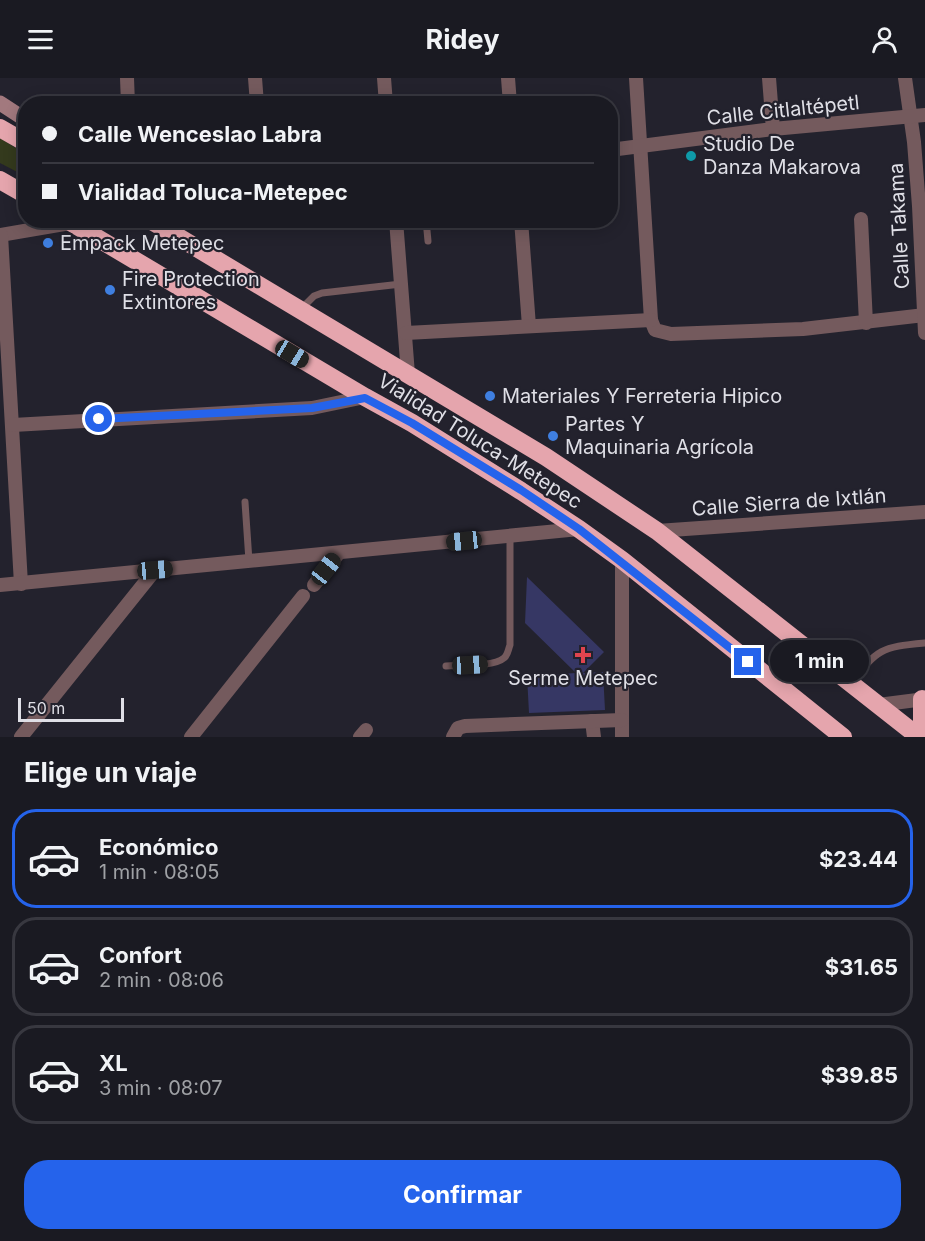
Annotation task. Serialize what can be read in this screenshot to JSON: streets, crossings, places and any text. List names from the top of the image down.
{
  "streets": {
    "highway": ["Vialidad Toluca-Metepec"],
    "street": ["Calle Citlaltépetl", "Calle Takama", "Calle Sierra de Ixtlán"]
  },
  "crossings": [
    ["Calle Citlaltépetl", "Calle Takama"],
    ["Vialidad Toluca-Metepec", "Calle Sierra de Ixtlán"]
  ],
  "places": {
    "other": [
      "Studio De Danza Makarova",
      "Empack Metepec",
      "Fire Protection Extintores",
      "Materiales Y Ferreteria Hipico",
      "Partes Y Maquinaria Agrícola"
    ],
    "health": ["Serme Metepec"]
  },
  "scale_bar": "50 m",
  "page": {
    "header": "Ridey",
    "banner": ["Calle Wenceslao Labra", "Vialidad Toluca-Metepec"],
    "bubble": "1 min",
    "scale": "50 m",
    "heading": "Elige un viaje",
    "list": [
      {
        "name": "Económico",
        "note": "1 min · 08:05",
        "value": "$23.44"
      },
      {
        "name": "Confort",
        "note": "2 min · 08:06",
        "value": "$31.65"
      },
      {
        "name": "XL",
        "note": "3 min · 08:07",
        "value": "$39.85"
      }
    ],
    "buttons": "Confirmar"
  }
}
